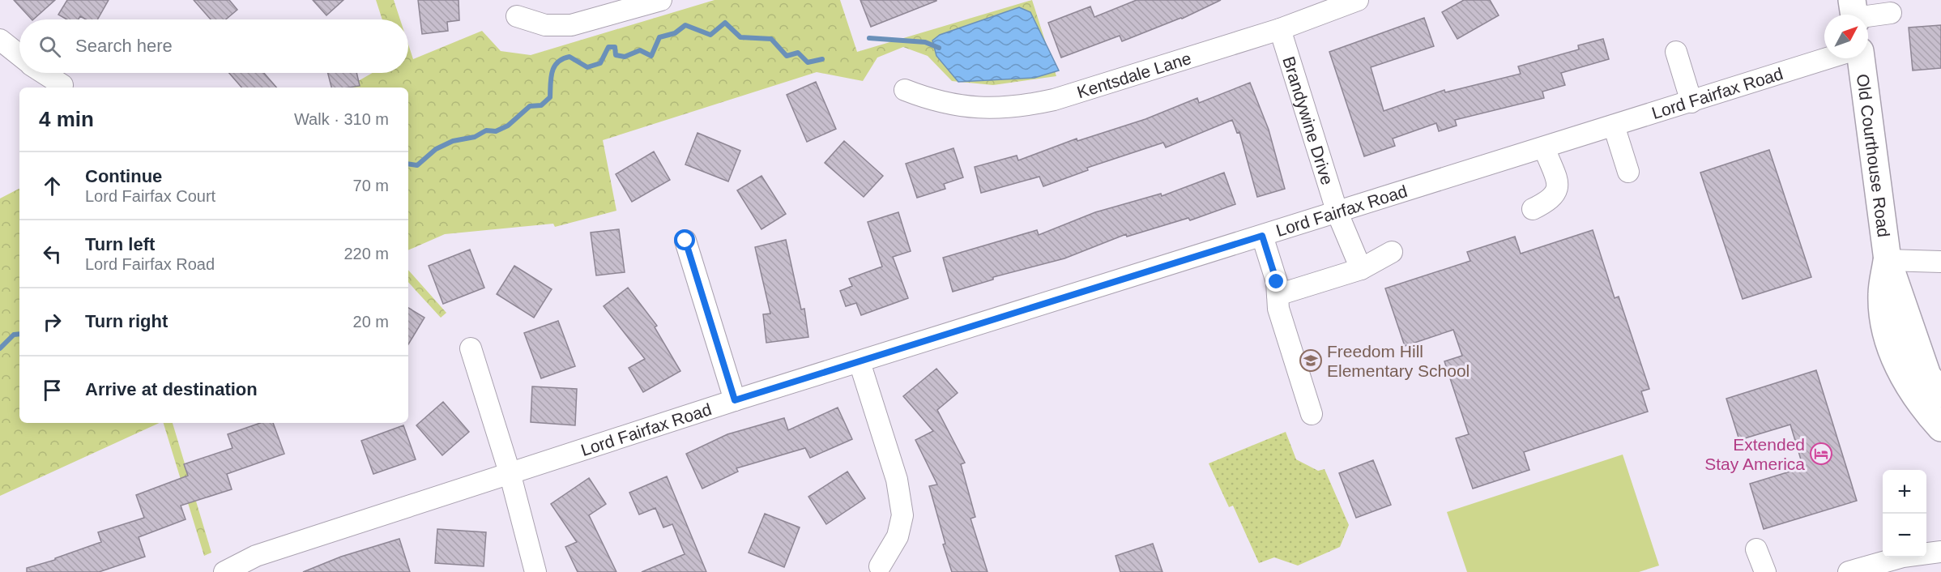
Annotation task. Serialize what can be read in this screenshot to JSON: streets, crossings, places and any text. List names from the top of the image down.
{
  "streets": {
    "main road": ["Old Courthouse Road"],
    "street": ["Kentsdale Lane", "Lord Fairfax Road", "Brandywine Drive"]
  },
  "crossings": [
    ["Kentsdale Lane", "Brandywine Drive"],
    ["Lord Fairfax Road", "Brandywine Drive"]
  ],
  "places": {
    "school or university": ["Freedom Hill Elementary School"],
    "hotel": ["Extended Stay America"]
  },
  "north": "top right",
  "page": {
    "search": "Search here",
    "heading": ["4 min", "Walk · 310 m"],
    "list": [
      ["Continue", "Lord Fairfax Court", "70 m"],
      ["Turn left", "Lord Fairfax Road", "220 m"],
      ["Turn right", "20 m"],
      "Arrive at destination"
    ],
    "map_buttons": ["+", "−"]
  }
}
